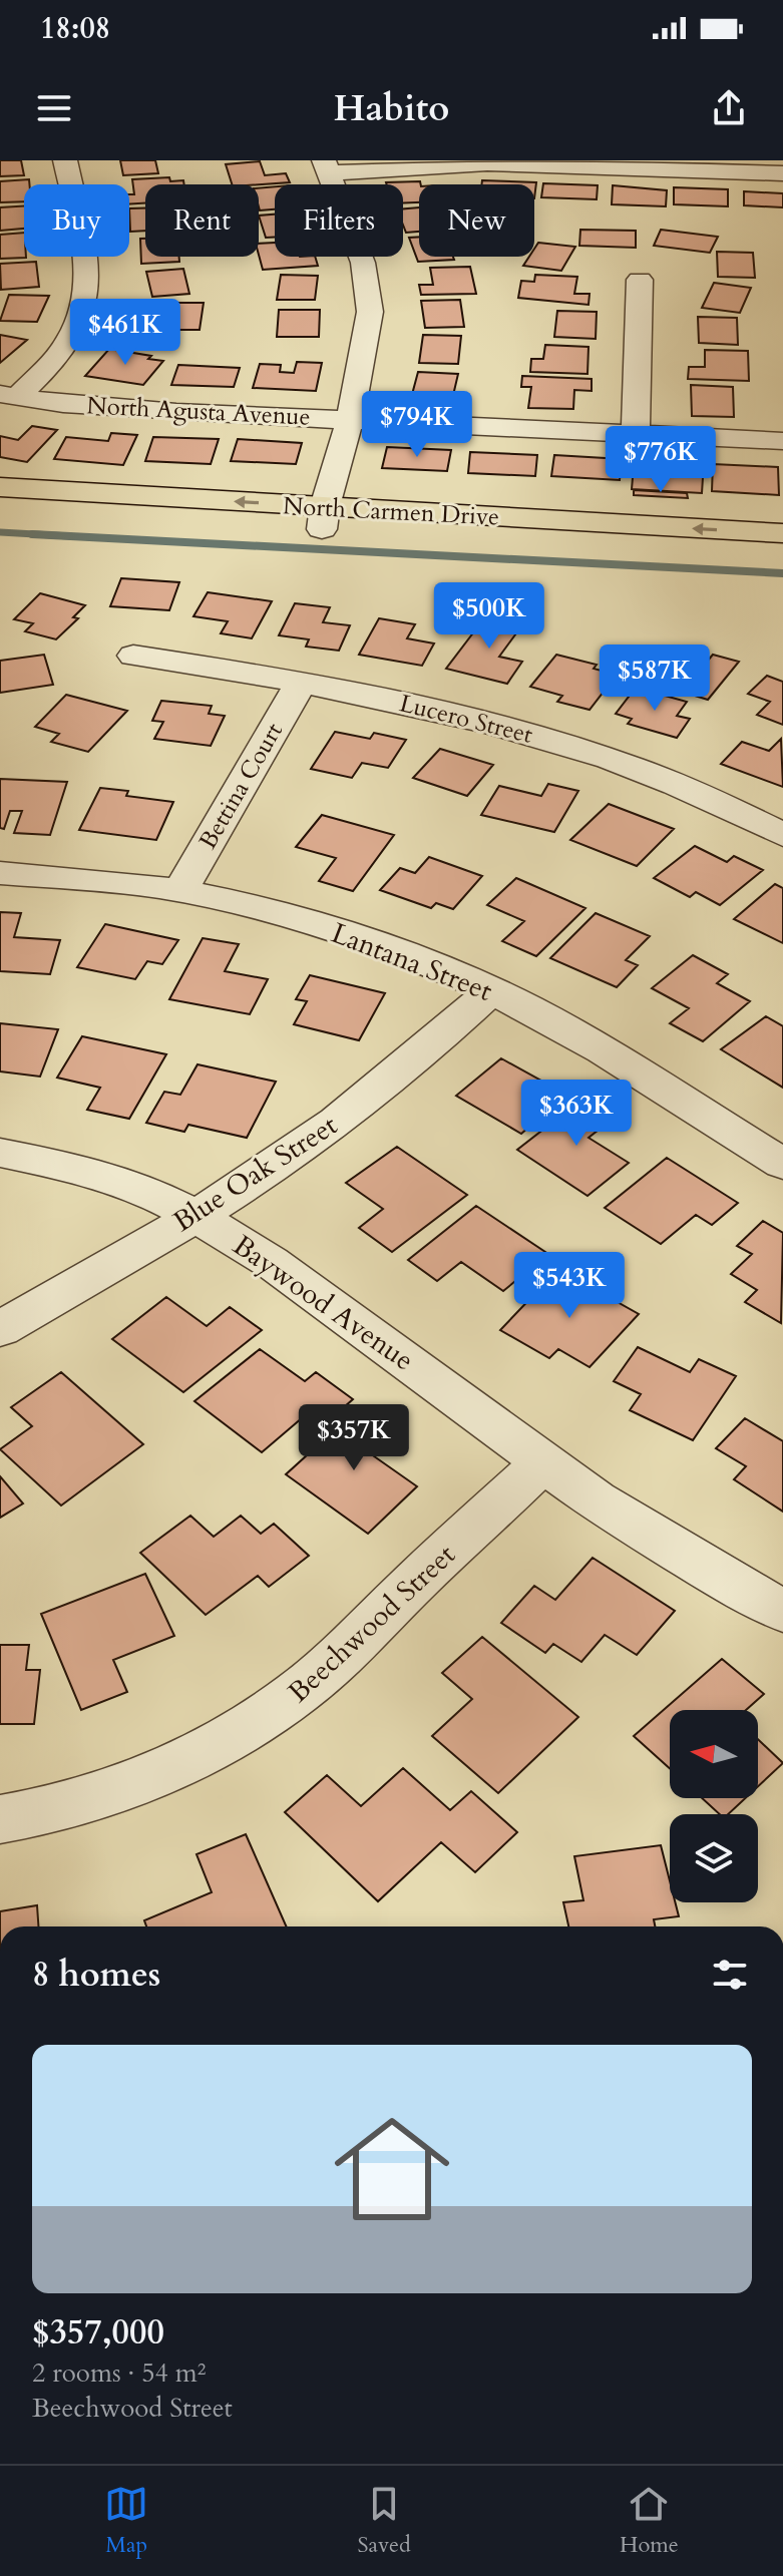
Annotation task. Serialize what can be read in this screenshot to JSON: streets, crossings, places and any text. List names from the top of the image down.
{
  "streets": {
    "main road": ["North Carmen Drive"],
    "street": [
      "North Agusta Avenue",
      "Lucero Street",
      "Bettina Court",
      "Lantana Street",
      "Blue Oak Street",
      "Baywood Avenue",
      "Beechwood Street"
    ]
  },
  "crossings": [
    ["Lucero Street", "Bettina Court"],
    ["Bettina Court", "Lantana Street"],
    ["Lantana Street", "Blue Oak Street"],
    ["Blue Oak Street", "Baywood Avenue"],
    ["Baywood Avenue", "Beechwood Street"]
  ],
  "north": "left",
  "page": {
    "status": "18:08",
    "header": "Habito",
    "chip": [
      "Buy",
      "Rent",
      "Filters",
      "New"
    ],
    "price": [
      "$461K",
      "$794K",
      "$776K",
      "$500K",
      "$587K",
      "$363K",
      "$543K",
      "$357K"
    ],
    "heading": "8 homes",
    "list": [
      {
        "name": "$357,000",
        "note": "2 rooms · 54 m² · Beechwood Street"
      }
    ],
    "tabs": ["Map", "Saved", "Home"]
  }
}
